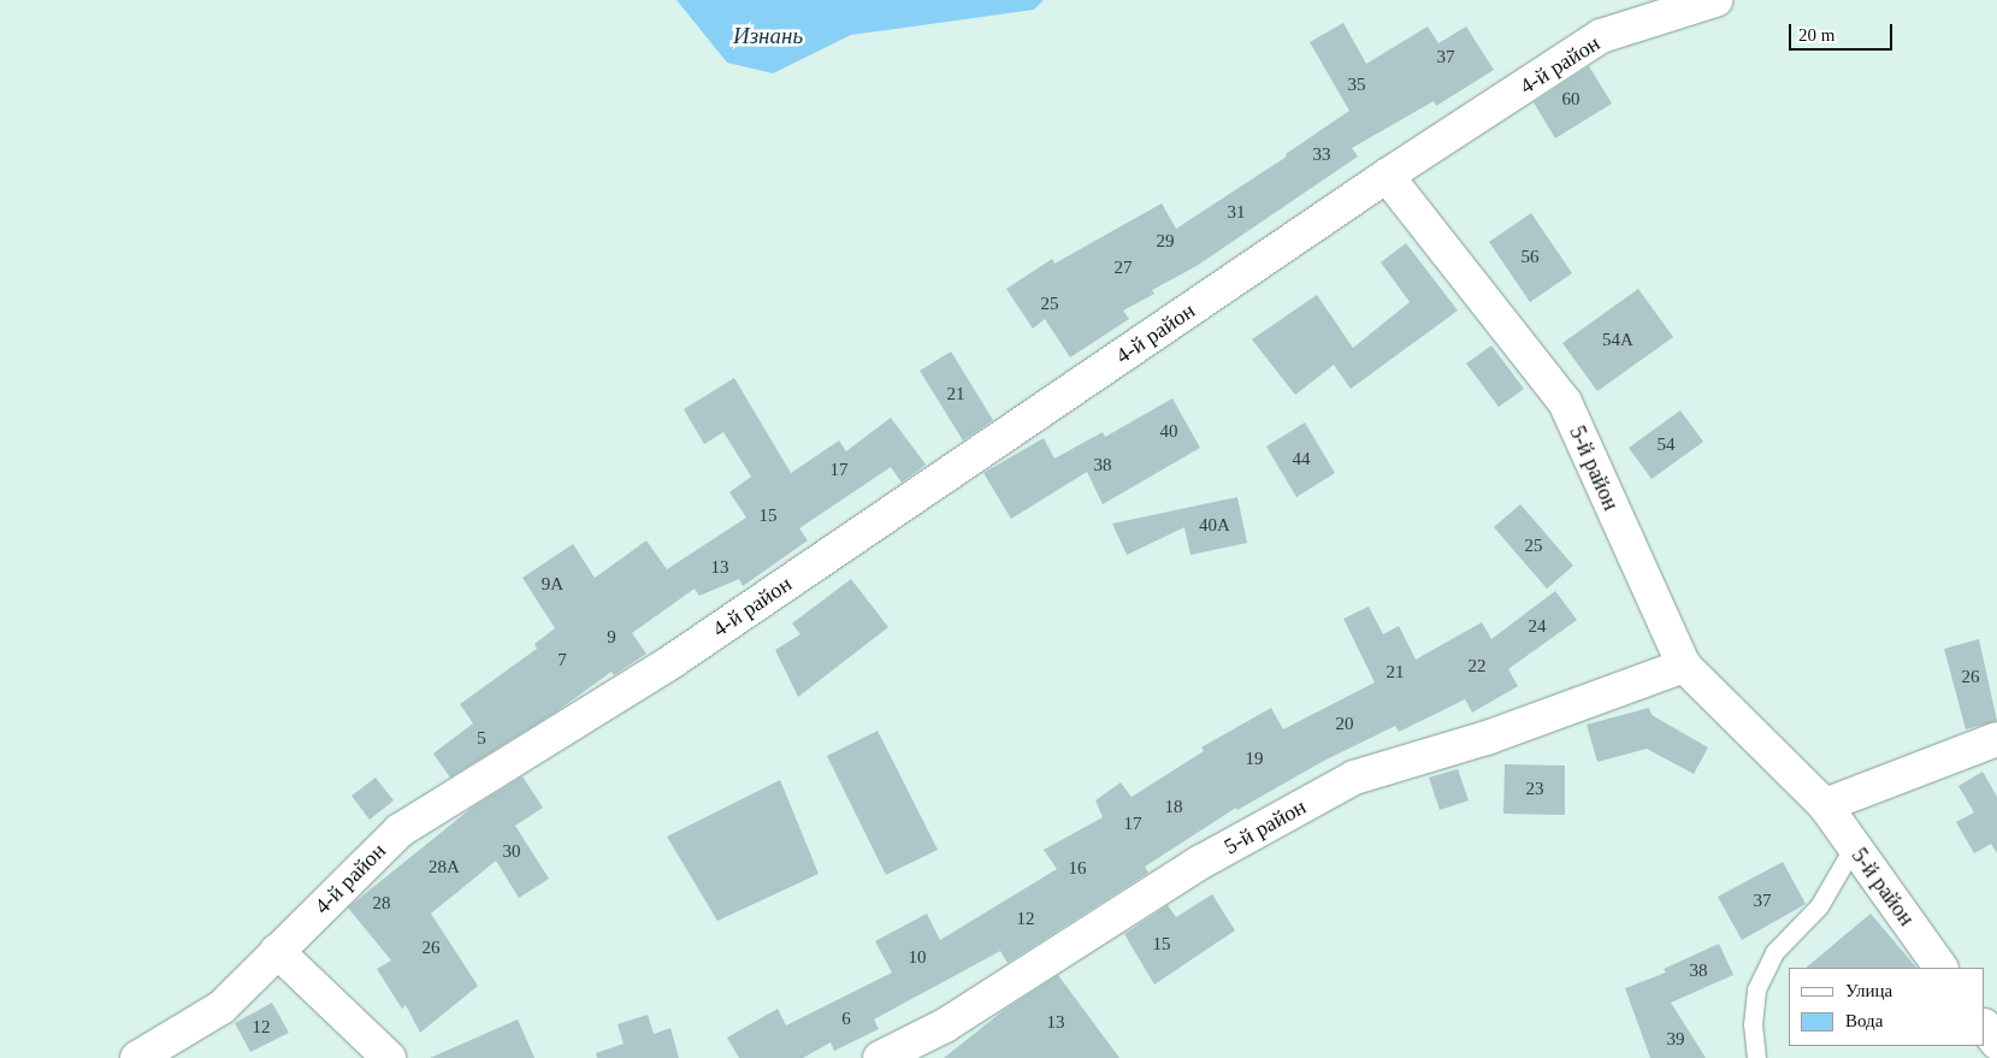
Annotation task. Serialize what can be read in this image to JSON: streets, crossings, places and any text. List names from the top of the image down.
{
  "streets": {
    "street": ["4-й район", "5-й район"]
  },
  "crossings": [
    ["4-й район", "5-й район"]
  ],
  "water": ["Изнань"],
  "house_numbers": [
    "37",
    "35",
    "60",
    "33",
    "31",
    "29",
    "56",
    "27",
    "25",
    "54А",
    "21",
    "40",
    "54",
    "44",
    "38",
    "17",
    "15",
    "40А",
    "25",
    "13",
    "9А",
    "24",
    "9",
    "7",
    "22",
    "21",
    "26",
    "20",
    "5",
    "19",
    "23",
    "18",
    "17",
    "30",
    "28А",
    "16",
    "37",
    "28",
    "12",
    "15",
    "26",
    "10",
    "38",
    "6",
    "13",
    "12",
    "39"
  ],
  "legend": ["Улица", "Вода"],
  "scale_bar": "20 m"
}
